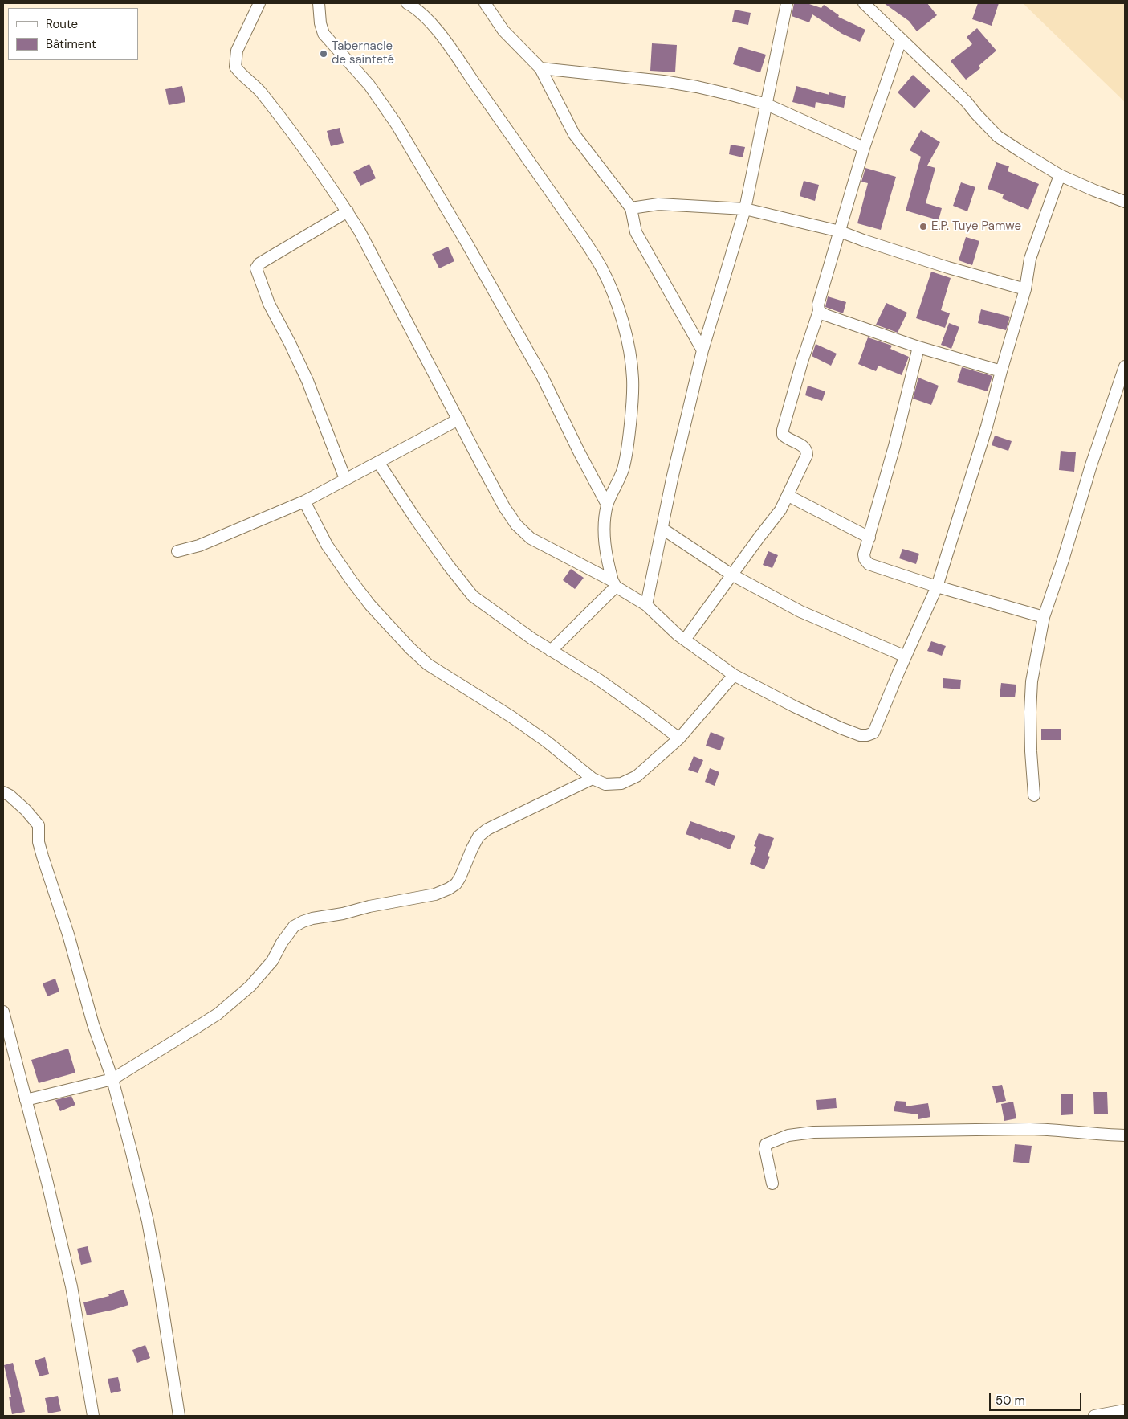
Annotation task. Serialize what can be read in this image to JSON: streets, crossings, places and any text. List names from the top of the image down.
{
  "places": ["Tabernacle de sainteté", "E.P. Tuye Pamwe"],
  "legend": ["Route", "Bâtiment"],
  "scale_bar": "50 m"
}
